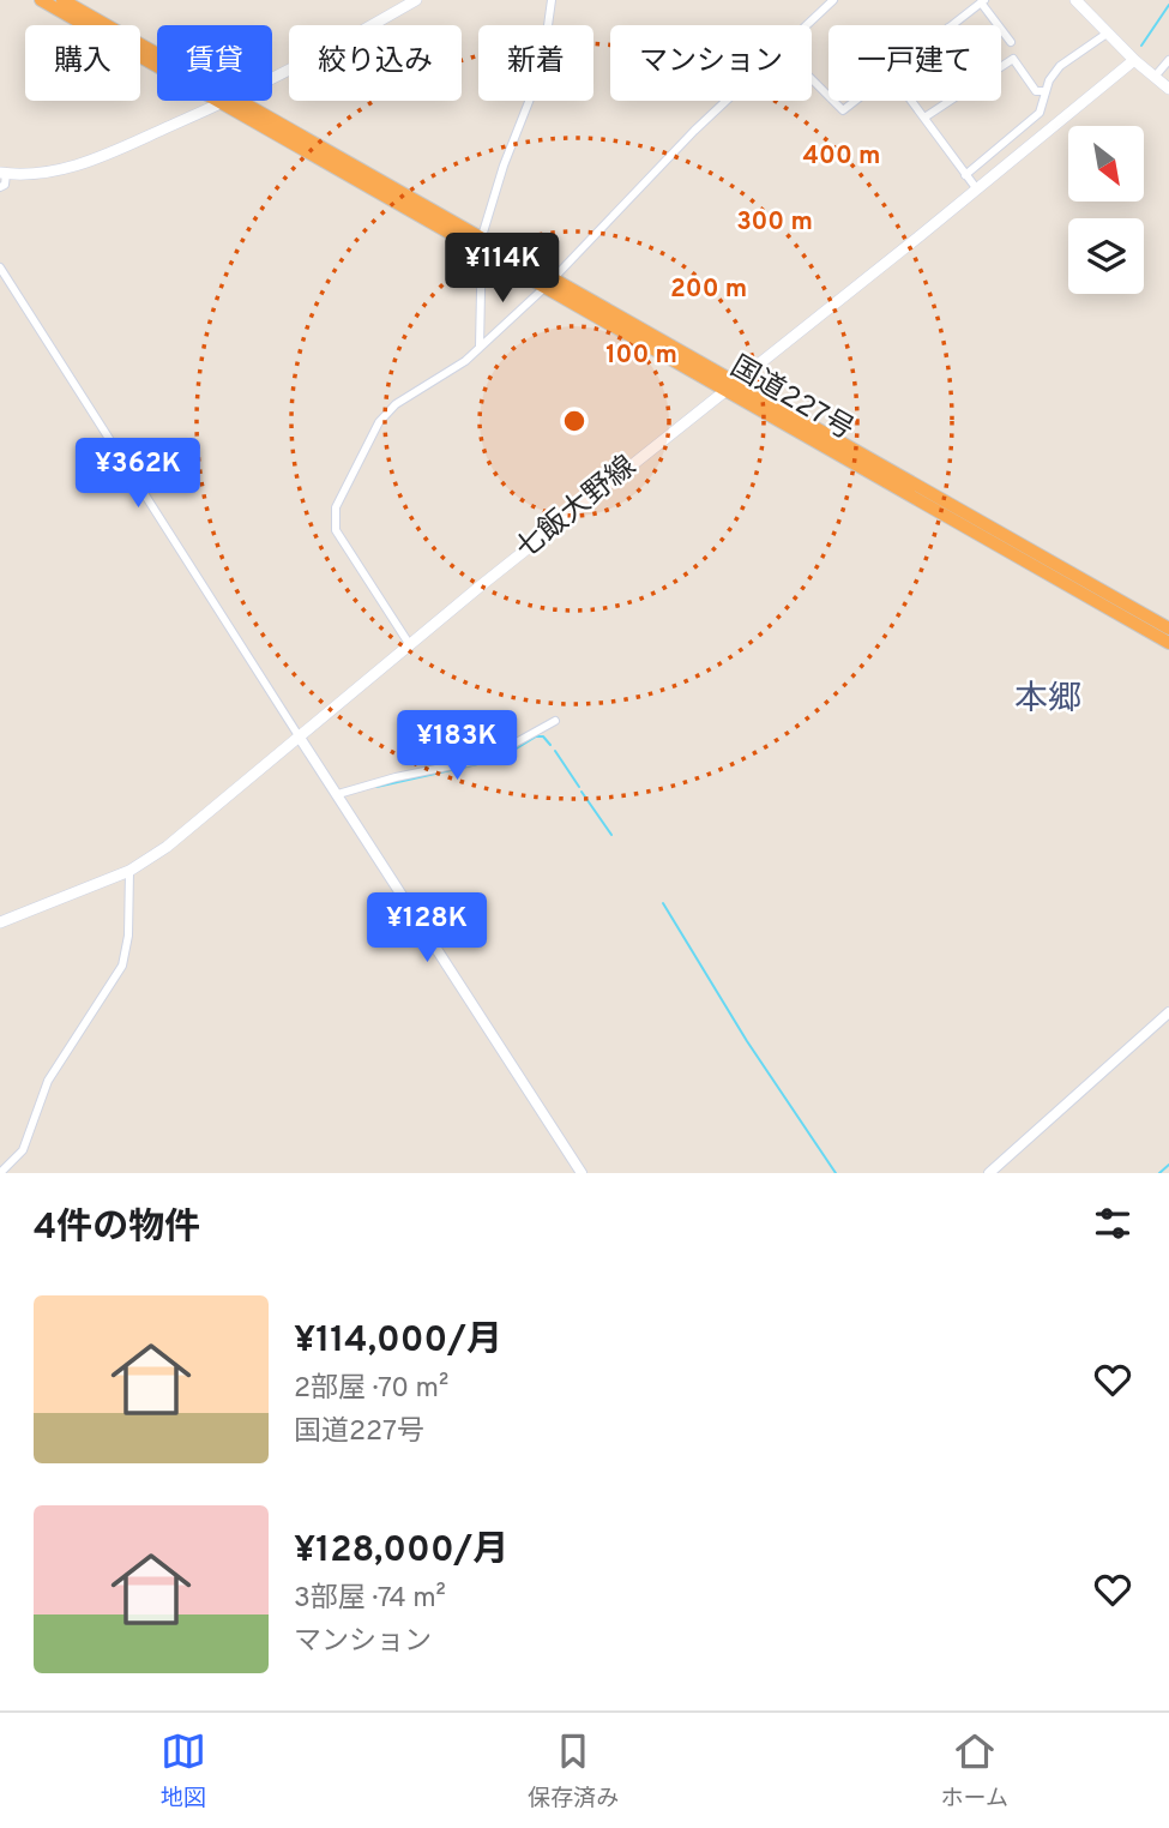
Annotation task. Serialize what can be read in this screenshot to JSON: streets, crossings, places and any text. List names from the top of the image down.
{
  "streets": {
    "highway": ["国道227号"],
    "main road": ["七飯大野線"]
  },
  "crossings": [
    ["国道227号", "七飯大野線"]
  ],
  "districts": ["本郷"],
  "north": "bottom right",
  "page": {
    "chip": [
      "購入",
      "賃貸",
      "絞り込み",
      "新着",
      "マンション",
      "一戸建て"
    ],
    "price": [
      "¥114K",
      "¥362K",
      "¥183K",
      "¥128K"
    ],
    "heading": "4件の物件",
    "list": [
      {
        "name": "¥114,000/月",
        "note": "2部屋 · 70 m² · 国道227号"
      },
      {
        "name": "¥128,000/月",
        "note": "3部屋 · 74 m² · マンション"
      }
    ],
    "tabs": ["地図", "保存済み", "ホーム"]
  },
  "rings": [
    "400 m",
    "300 m",
    "200 m",
    "100 m"
  ]
}
